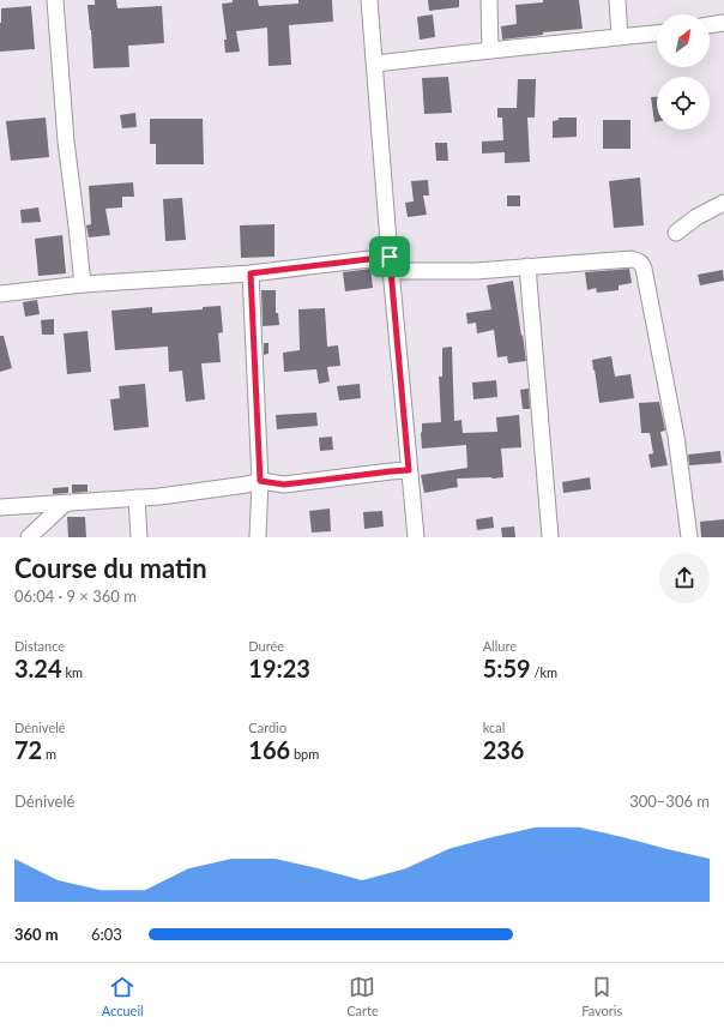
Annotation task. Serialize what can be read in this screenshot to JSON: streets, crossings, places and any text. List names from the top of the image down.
{
  "north": "top right",
  "page": {
    "heading": ["Course du matin", "06:04 · 9 × 360 m"],
    "stats": [
      ["Distance", "3.24 km"],
      ["Durée", "19:23"],
      ["Allure", "5:59 /km"],
      ["Dénivelé", "72 m"],
      ["Cardio", "166 bpm"],
      ["kcal", "236"]
    ],
    "chart": ["Dénivelé", "300–306 m"],
    "list": [
      {
        "name": "360 m",
        "note": "6:03"
      }
    ],
    "tabs": ["Accueil", "Carte", "Favoris"]
  }
}
